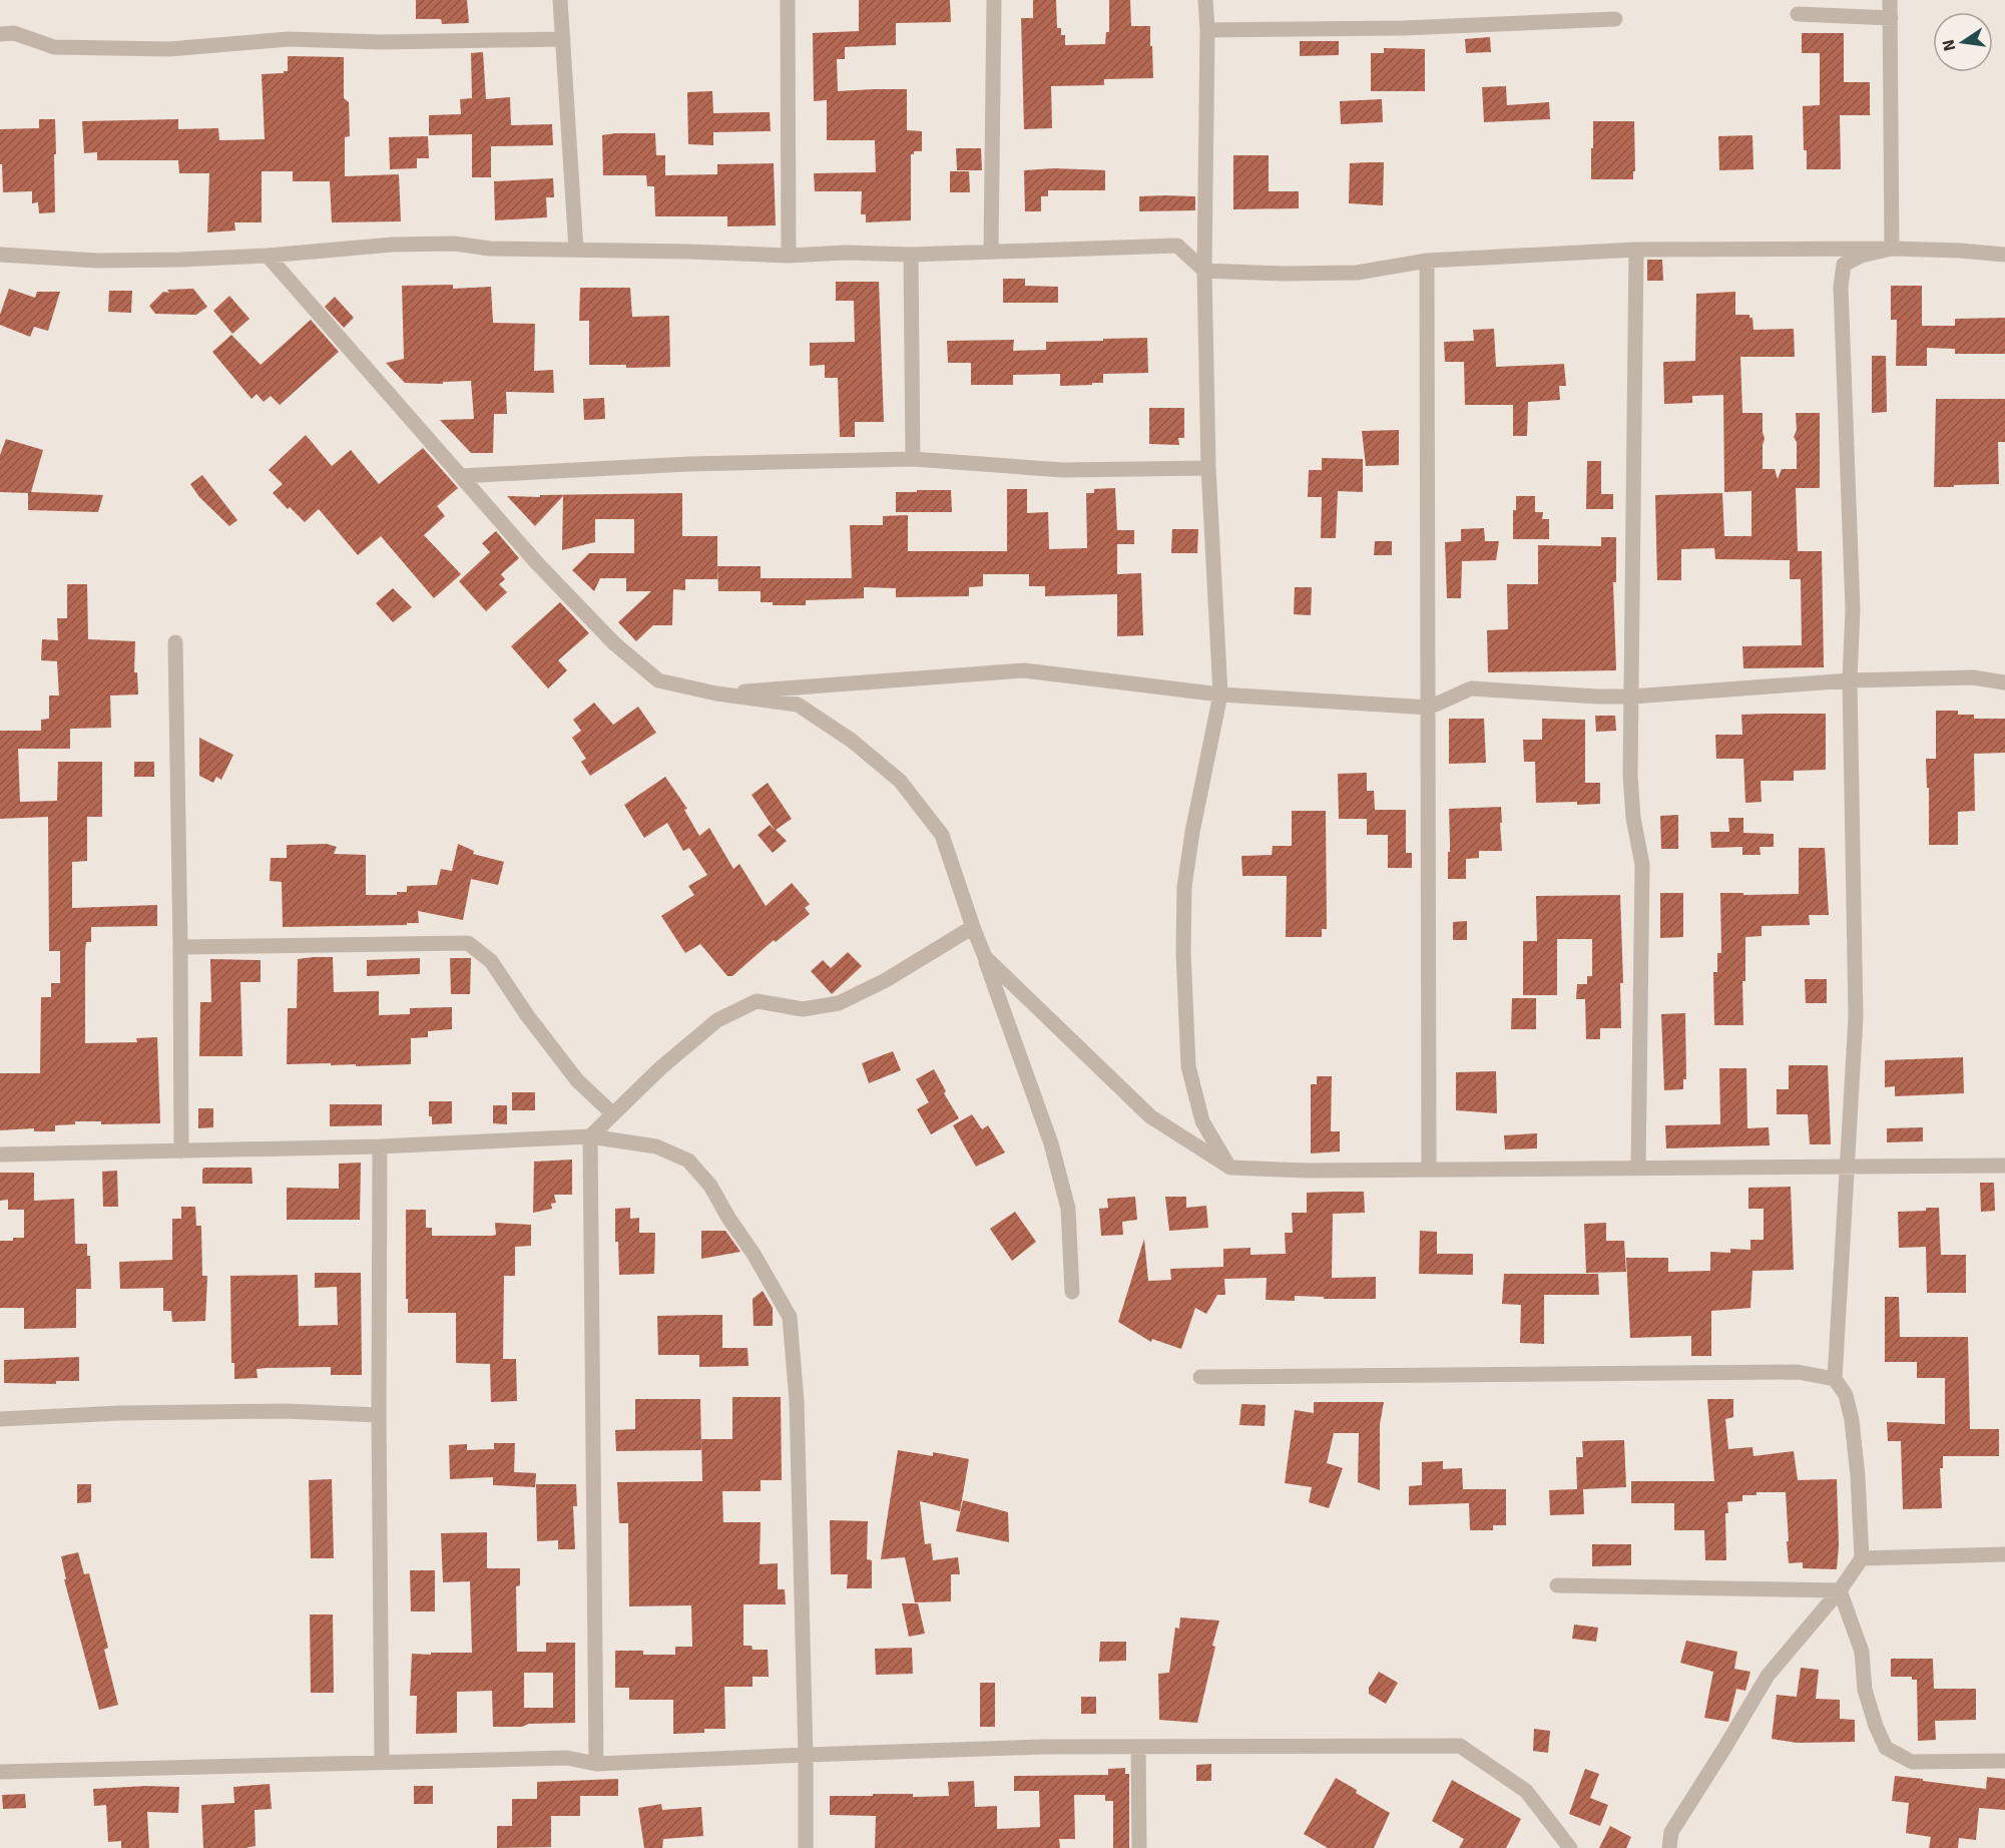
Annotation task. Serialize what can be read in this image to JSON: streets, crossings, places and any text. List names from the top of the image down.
{
  "north": "left"
}
